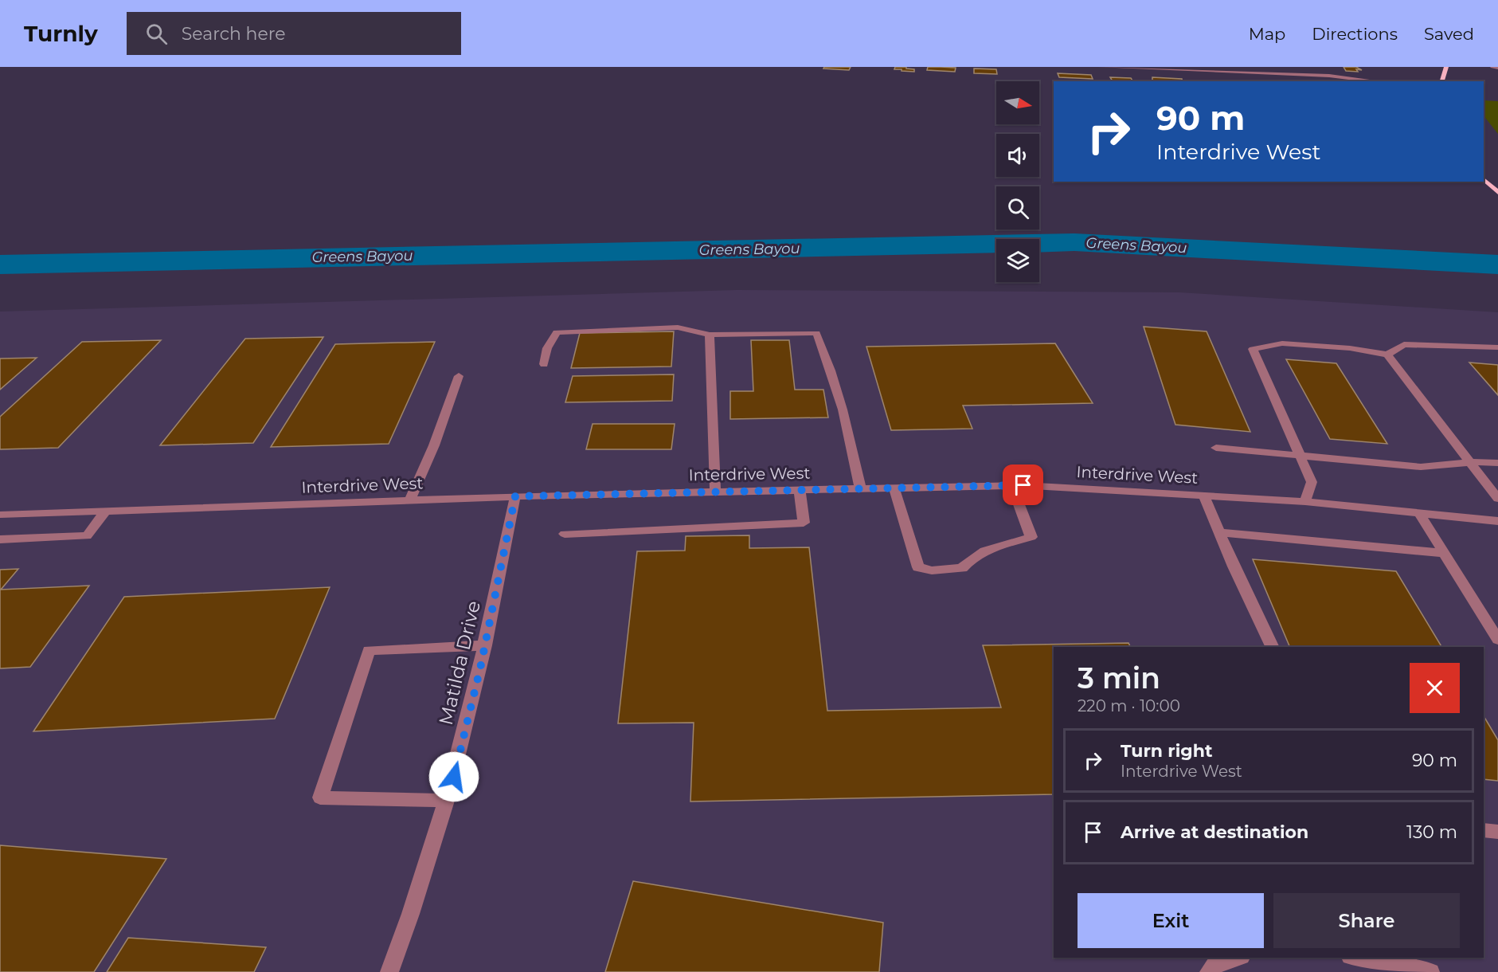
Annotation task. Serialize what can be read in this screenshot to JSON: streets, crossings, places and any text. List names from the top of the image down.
{
  "streets": {
    "street": ["Interdrive West", "Matilda Drive"]
  },
  "crossings": [
    ["Interdrive West", "Matilda Drive"]
  ],
  "water": ["Greens Bayou"],
  "north": "right",
  "page": {
    "header": "Turnly",
    "search": "Search here",
    "nav": ["Map", "Directions", "Saved"],
    "turn": ["90 m", "Interdrive West"],
    "heading": ["3 min", "220 m · 10:00"],
    "list": [
      {
        "name": "Turn right",
        "note": "Interdrive West",
        "value": "90 m"
      },
      {
        "name": "Arrive at destination",
        "value": "130 m"
      }
    ],
    "buttons": ["Exit", "Share"]
  }
}
